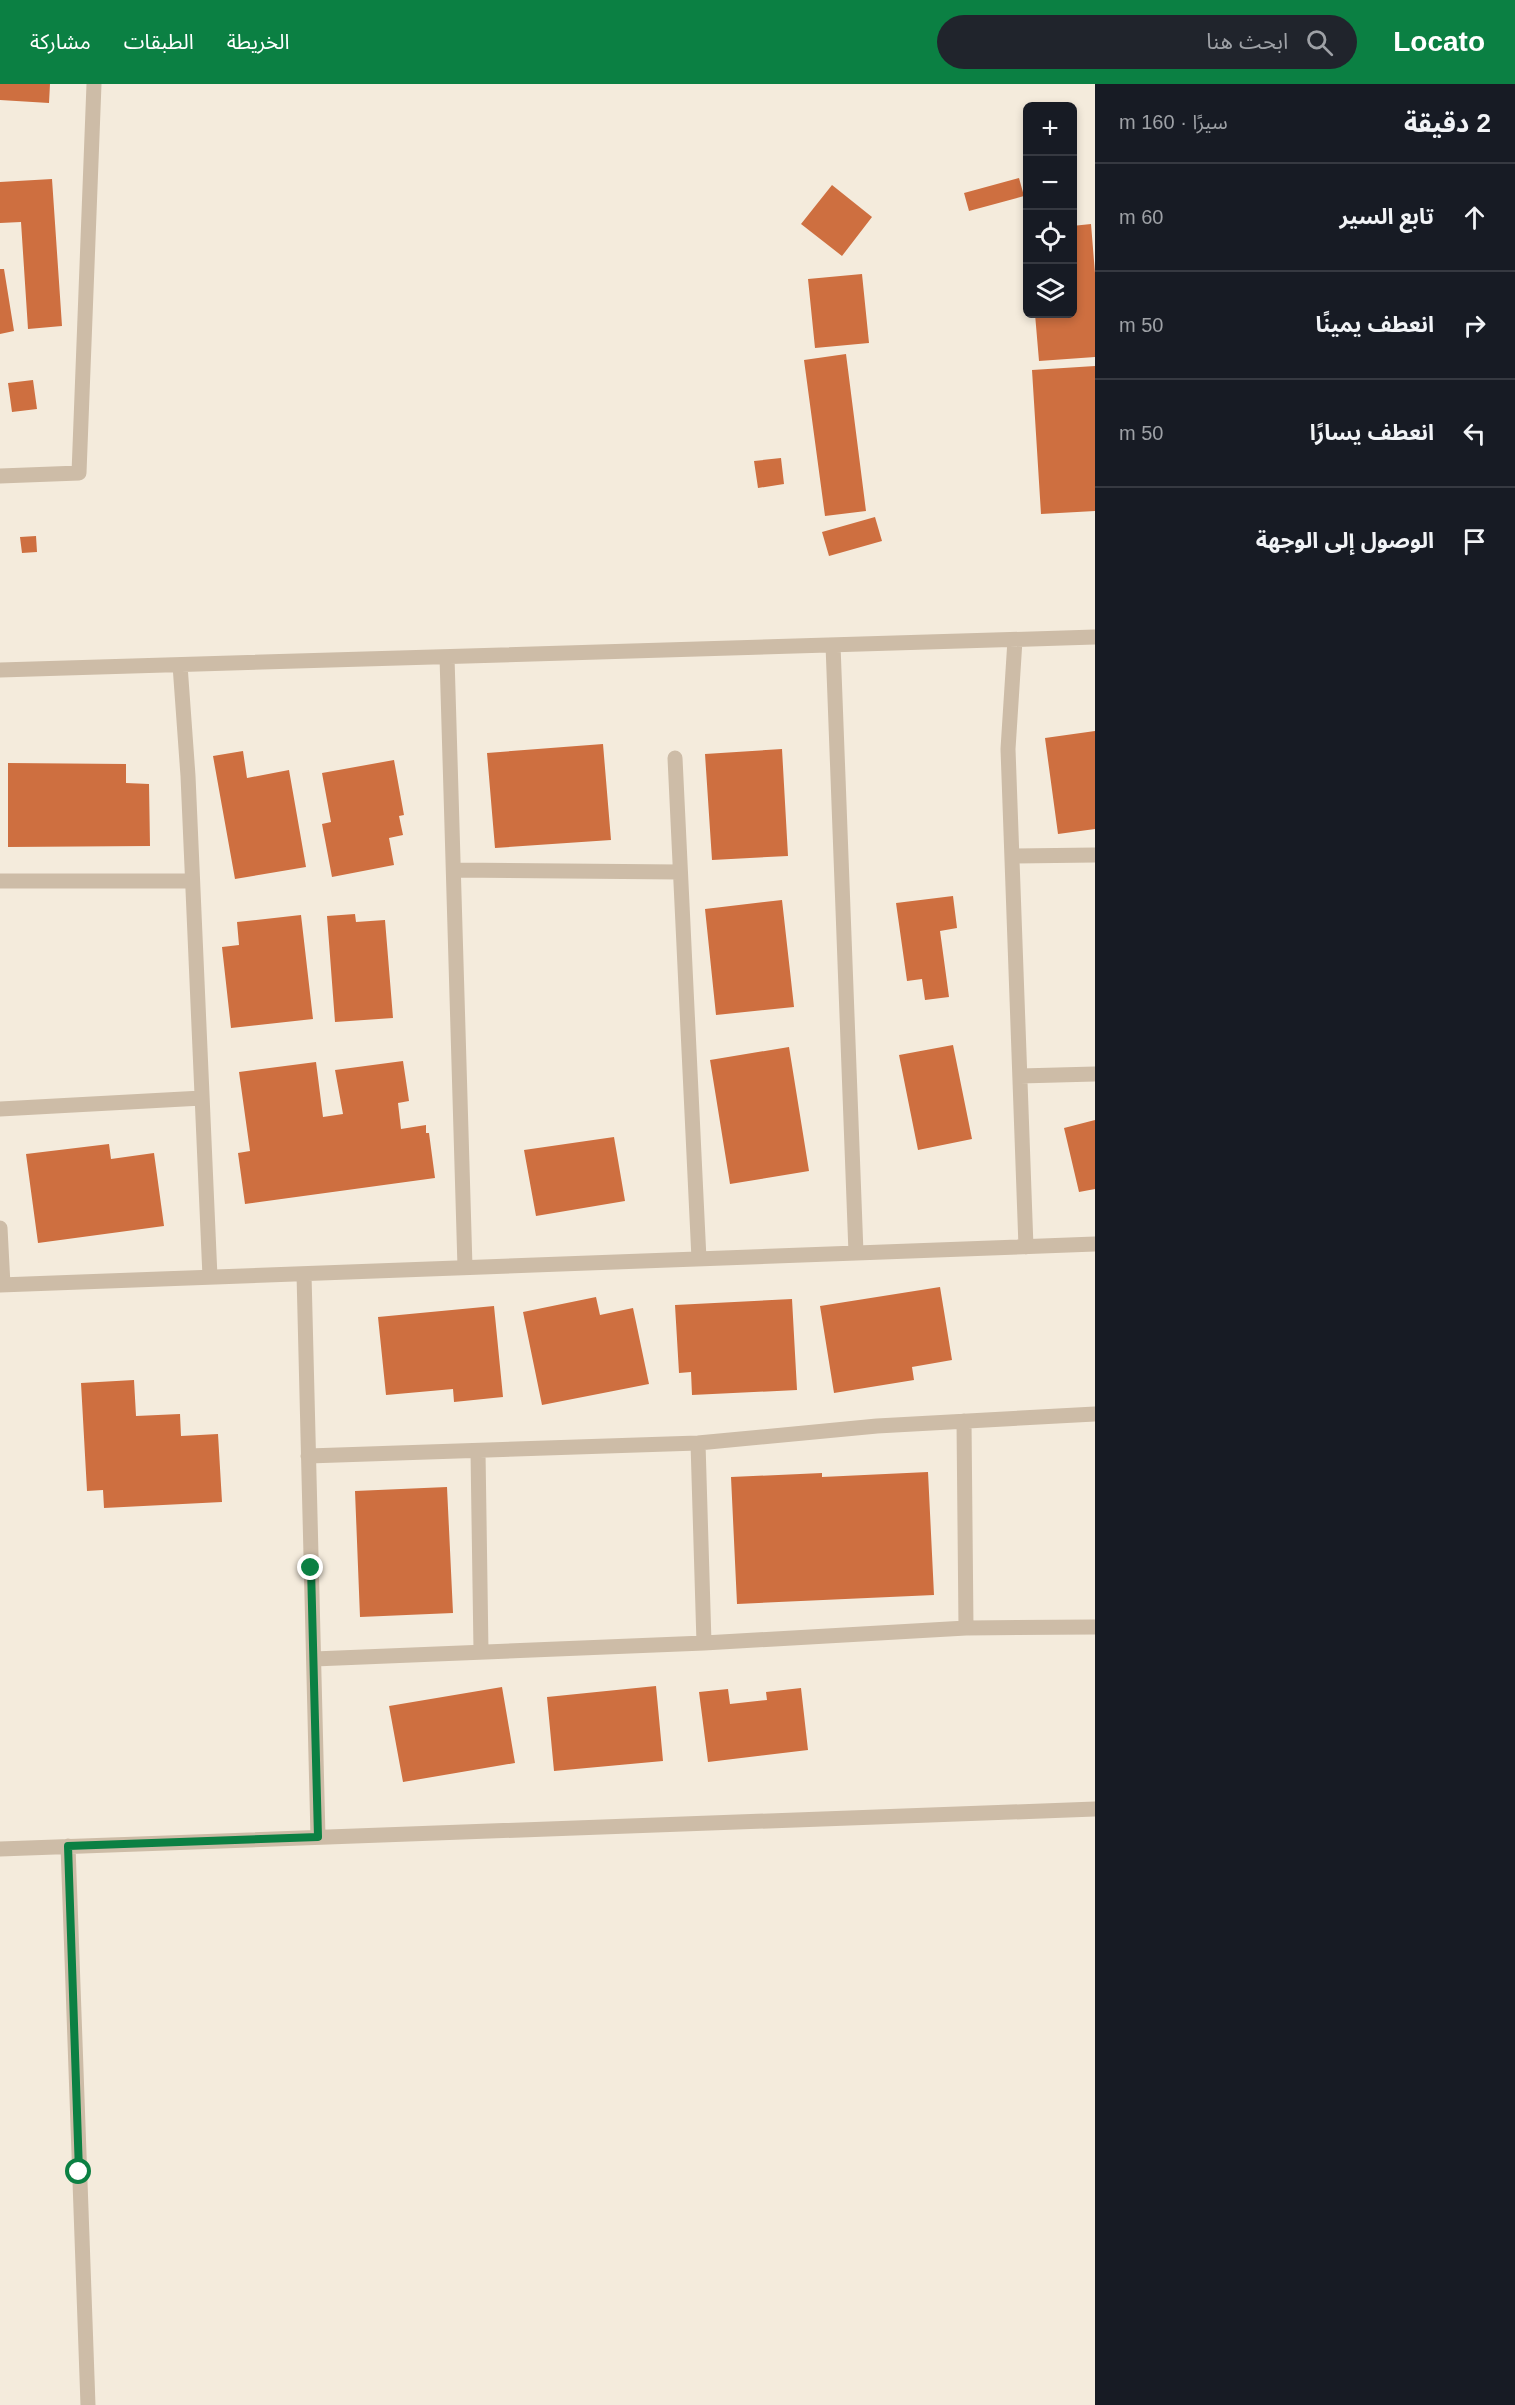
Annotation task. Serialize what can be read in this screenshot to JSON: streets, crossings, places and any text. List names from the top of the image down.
{
  "page": {
    "header": "Locato",
    "search": "ابحث هنا",
    "nav": ["الخريطة", "الطبقات", "مشاركة"],
    "heading": ["2 دقيقة", "سيرًا · 160 m"],
    "map_buttons": ["+", "−"],
    "list": [
      ["تابع السير", "60 m"],
      ["انعطف يمينًا", "50 m"],
      ["انعطف يسارًا", "50 m"],
      "الوصول إلى الوجهة"
    ]
  }
}
